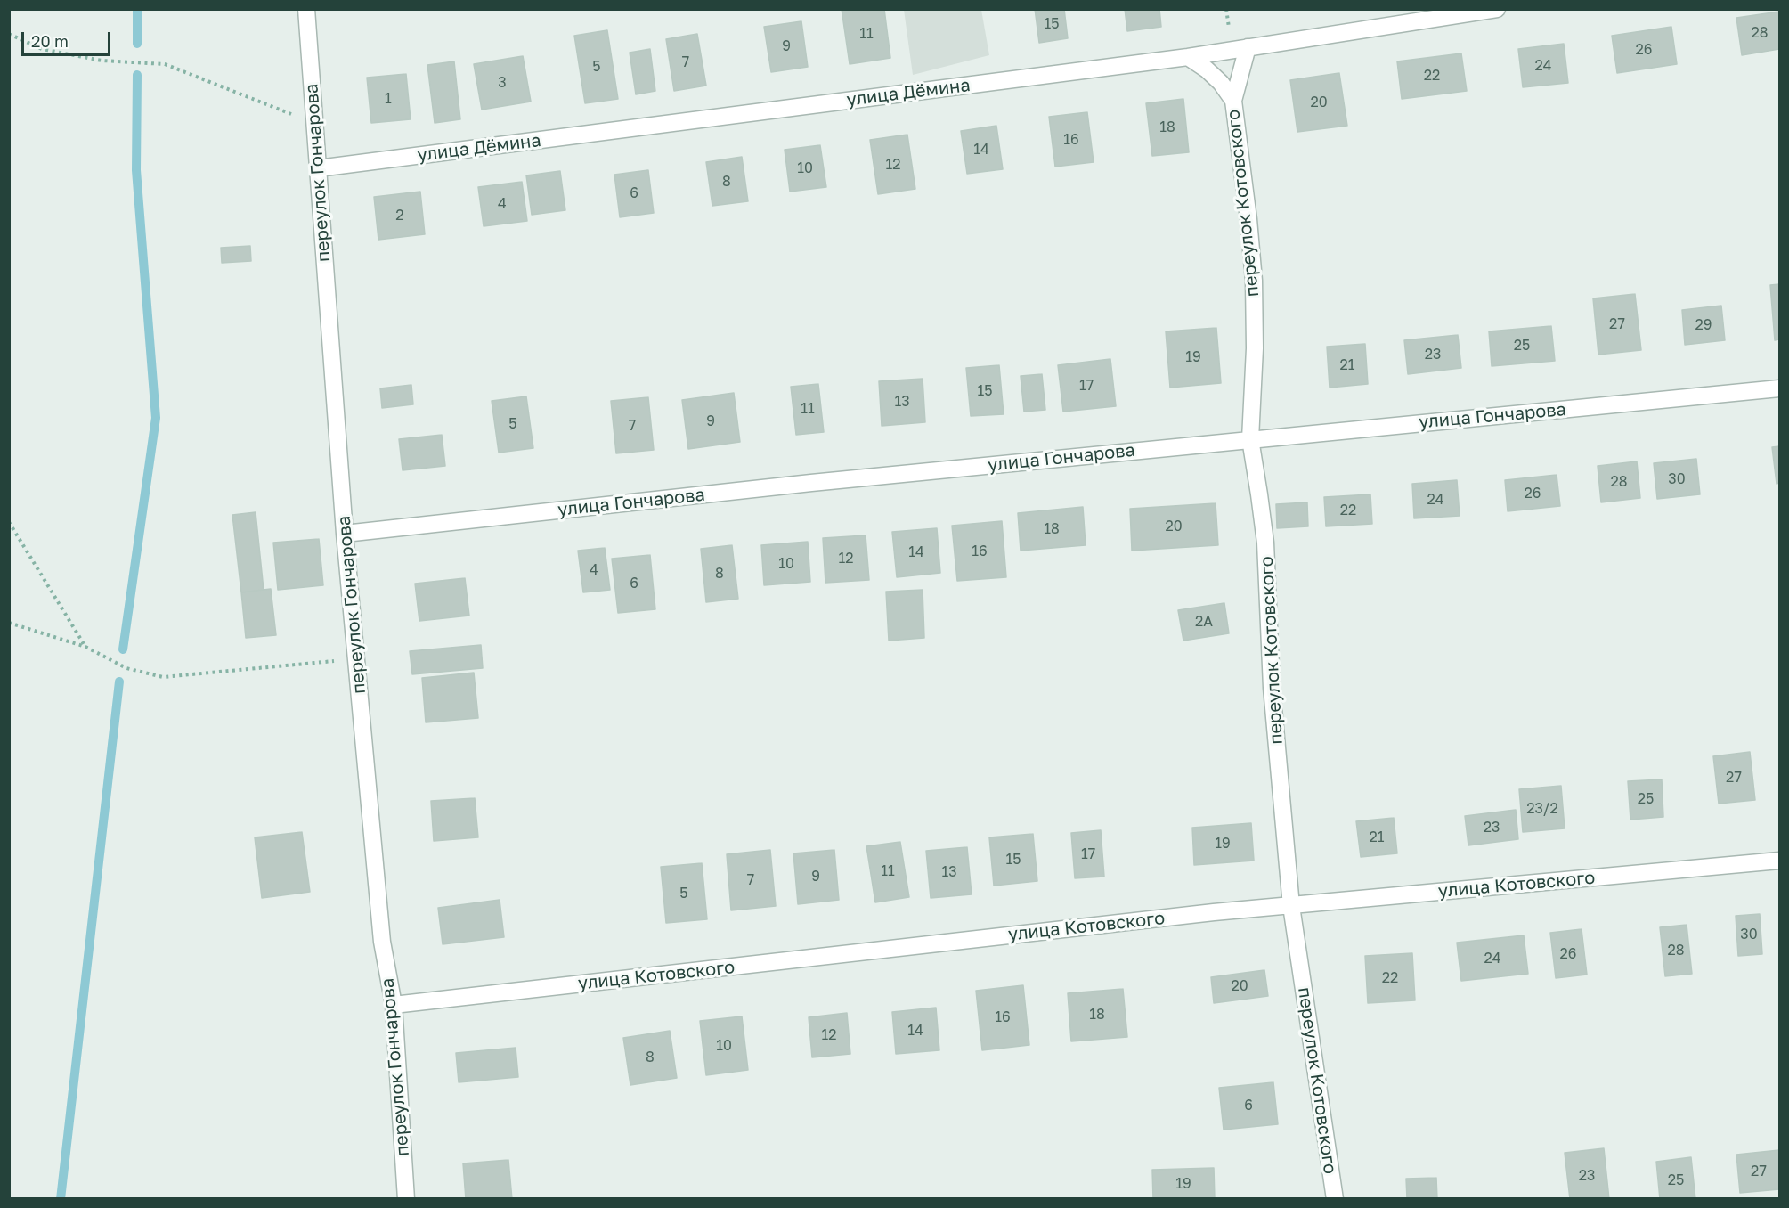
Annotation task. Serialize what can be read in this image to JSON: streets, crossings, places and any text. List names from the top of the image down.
{
  "streets": {
    "street": [
      "улица Дёмина",
      "переулок Гончарова",
      "переулок Котовского",
      "улица Гончарова",
      "улица Котовского"
    ]
  },
  "crossings": [
    ["улица Дёмина", "переулок Гончарова"],
    ["переулок Гончарова", "улица Гончарова"],
    ["переулок Гончарова", "улица Котовского"],
    ["переулок Котовского", "улица Гончарова"],
    ["переулок Котовского", "улица Котовского"]
  ],
  "house_numbers": [
    "15",
    "28",
    "11",
    "9",
    "26",
    "7",
    "24",
    "5",
    "22",
    "3",
    "1",
    "20",
    "18",
    "16",
    "14",
    "12",
    "10",
    "8",
    "6",
    "4",
    "2",
    "27",
    "29",
    "25",
    "23",
    "19",
    "21",
    "17",
    "15",
    "13",
    "11",
    "9",
    "5",
    "7",
    "30",
    "28",
    "26",
    "24",
    "22",
    "20",
    "18",
    "16",
    "14",
    "12",
    "10",
    "4",
    "8",
    "6",
    "2А",
    "27",
    "25",
    "23/2",
    "23",
    "21",
    "19",
    "17",
    "15",
    "11",
    "13",
    "9",
    "7",
    "5",
    "30",
    "28",
    "26",
    "24",
    "22",
    "20",
    "18",
    "16",
    "14",
    "12",
    "10",
    "8",
    "6",
    "27",
    "23",
    "25",
    "19"
  ],
  "scale_bar": "20 m"
}
